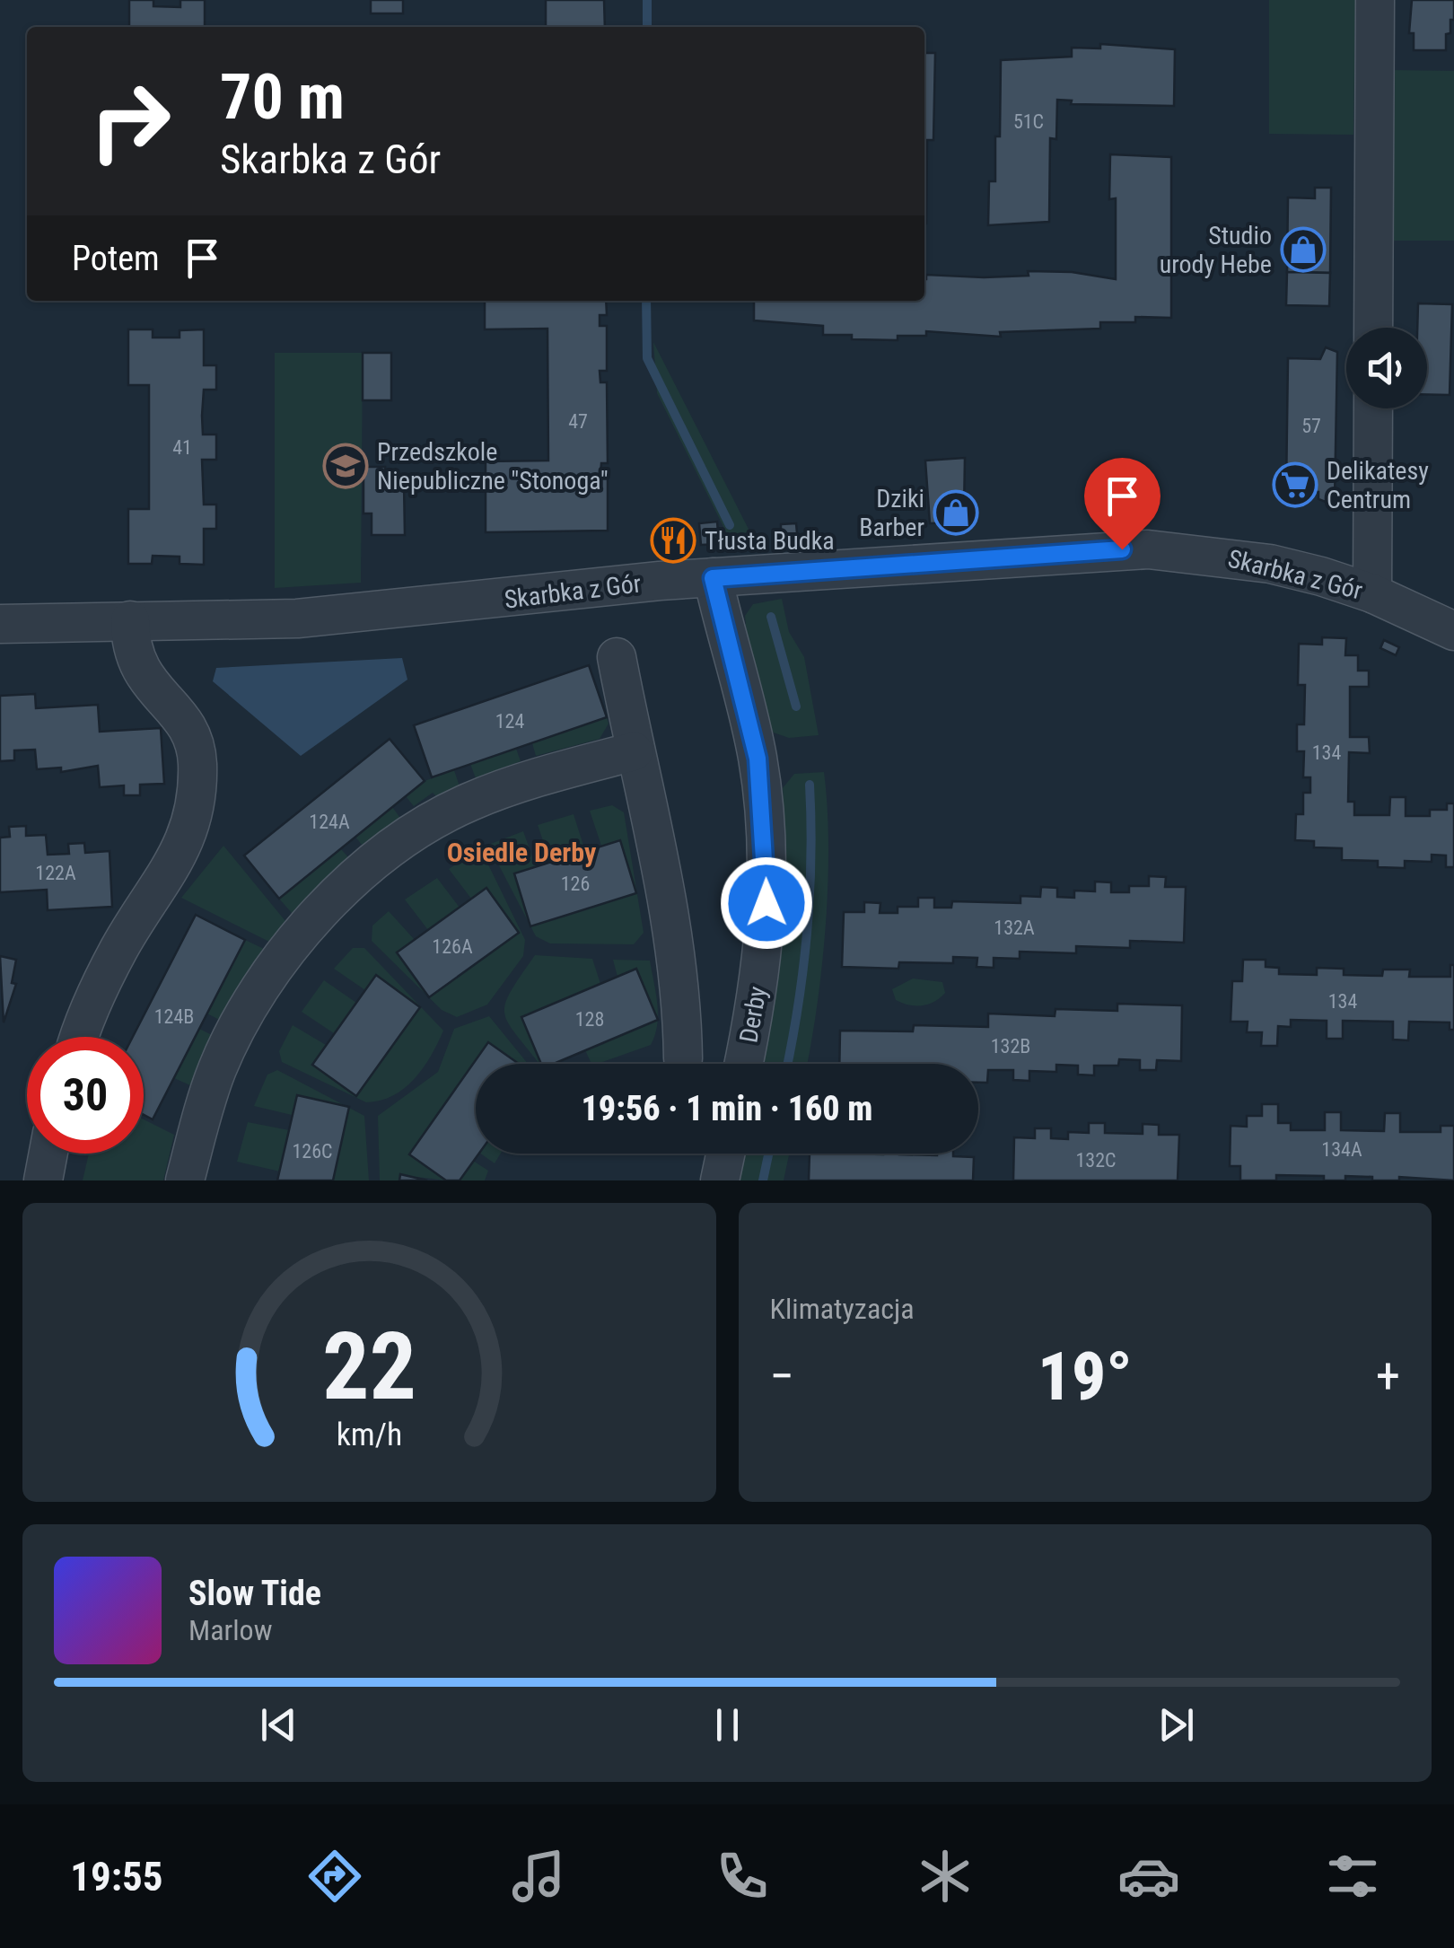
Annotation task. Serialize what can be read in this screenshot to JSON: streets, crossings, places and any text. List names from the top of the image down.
{
  "streets": {
    "street": ["Skarbka z Gór", "Derby"]
  },
  "crossings": [
    ["Skarbka z Gór", "Derby"]
  ],
  "districts": ["Osiedle Derby"],
  "places": {
    "shop": ["Studio urody Hebe", "Dziki Barber"],
    "school or university": ["Przedszkole Niepubliczne \"Stonoga\""],
    "supermarket": ["Delikatesy Centrum"],
    "restaurant": ["Tłusta Budka"]
  },
  "house_numbers": [
    "51C",
    "47",
    "57",
    "41",
    "124",
    "134",
    "124A",
    "122A",
    "126",
    "132A",
    "126A",
    "134",
    "124B",
    "128",
    "132B",
    "134A",
    "126C",
    "132C"
  ],
  "page": {
    "turn": ["70 m", "Skarbka z Gór"],
    "then": "Potem",
    "limit": "30",
    "trip": "19:56 · 1 min · 160 m",
    "tile": "Klimatyzacja",
    "heat": ["−", "19°", "+"],
    "song": ["Slow Tide", "Marlow"],
    "tabs": "19:55",
    "gauge": ["22", "km/h"]
  }
}
